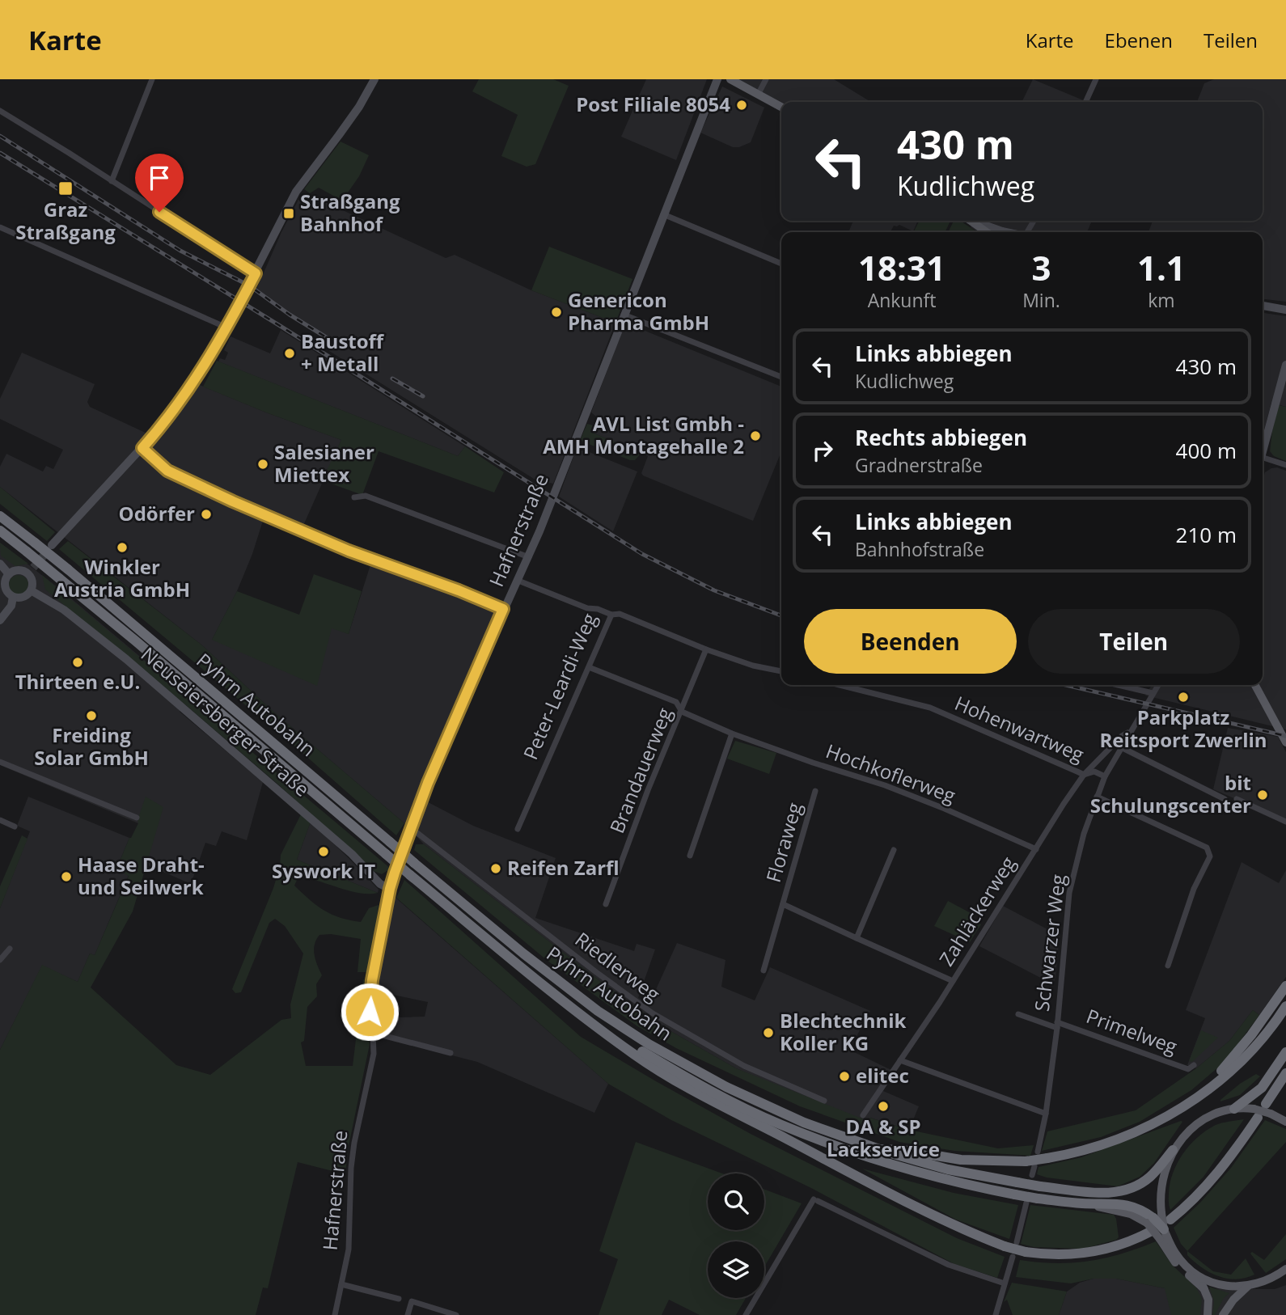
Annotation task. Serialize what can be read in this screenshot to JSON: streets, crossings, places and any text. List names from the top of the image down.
{
  "streets": {
    "highway": ["Pyhrn Autobahn"],
    "street": [
      "Hafnerstraße",
      "Peter-Leardi-Weg",
      "Neuseiersberger Straße",
      "Hohenwartweg",
      "Brandauerweg",
      "Hochkoflerweg",
      "Floraweg",
      "Zahläckerweg",
      "Schwarzer Weg",
      "Riedlerweg",
      "Primelweg"
    ]
  },
  "crossings": [
    ["Hafnerstraße", "Peter-Leardi-Weg"],
    ["Hafnerstraße", "Neuseiersberger Straße"],
    ["Hafnerstraße", "Riedlerweg"],
    ["Peter-Leardi-Weg", "Hochkoflerweg"],
    ["Pyhrn Autobahn", "Schwarzer Weg"],
    ["Hohenwartweg", "Zahläckerweg"],
    ["Hohenwartweg", "Schwarzer Weg"],
    ["Brandauerweg", "Hochkoflerweg"],
    ["Hochkoflerweg", "Zahläckerweg"],
    ["Floraweg", "Zahläckerweg"],
    ["Zahläckerweg", "Schwarzer Weg"],
    ["Schwarzer Weg", "Primelweg"]
  ],
  "places": {
    "other": [
      "Post Filiale 8054",
      "Genericon Pharma GmbH",
      "Baustoff + Metall",
      "AVL List Gmbh - AMH Montagehalle 2",
      "Salesianer Miettex",
      "Odörfer",
      "Winkler Austria GmbH",
      "Thirteen e.U.",
      "Parkplatz Reitsport Zwerlin",
      "Freiding Solar GmbH",
      "bit Schulungscenter",
      "Syswork IT",
      "Reifen Zarfl",
      "Haase Draht- und Seilwerk",
      "Blechtechnik Koller KG",
      "elitec",
      "DA & SP Lackservice"
    ],
    "transit": ["Graz Straßgang", "Straßgang Bahnhof"]
  },
  "page": {
    "header": "Karte",
    "nav": ["Karte", "Ebenen", "Teilen"],
    "turn": ["430 m", "Kudlichweg"],
    "eta": [
      "18:31",
      "Ankunft",
      "3",
      "Min.",
      "1.1",
      "km"
    ],
    "list": [
      {
        "name": "Links abbiegen",
        "note": "Kudlichweg",
        "value": "430 m"
      },
      {
        "name": "Rechts abbiegen",
        "note": "Gradnerstraße",
        "value": "400 m"
      },
      {
        "name": "Links abbiegen",
        "note": "Bahnhofstraße",
        "value": "210 m"
      }
    ],
    "buttons": ["Beenden", "Teilen"]
  }
}
